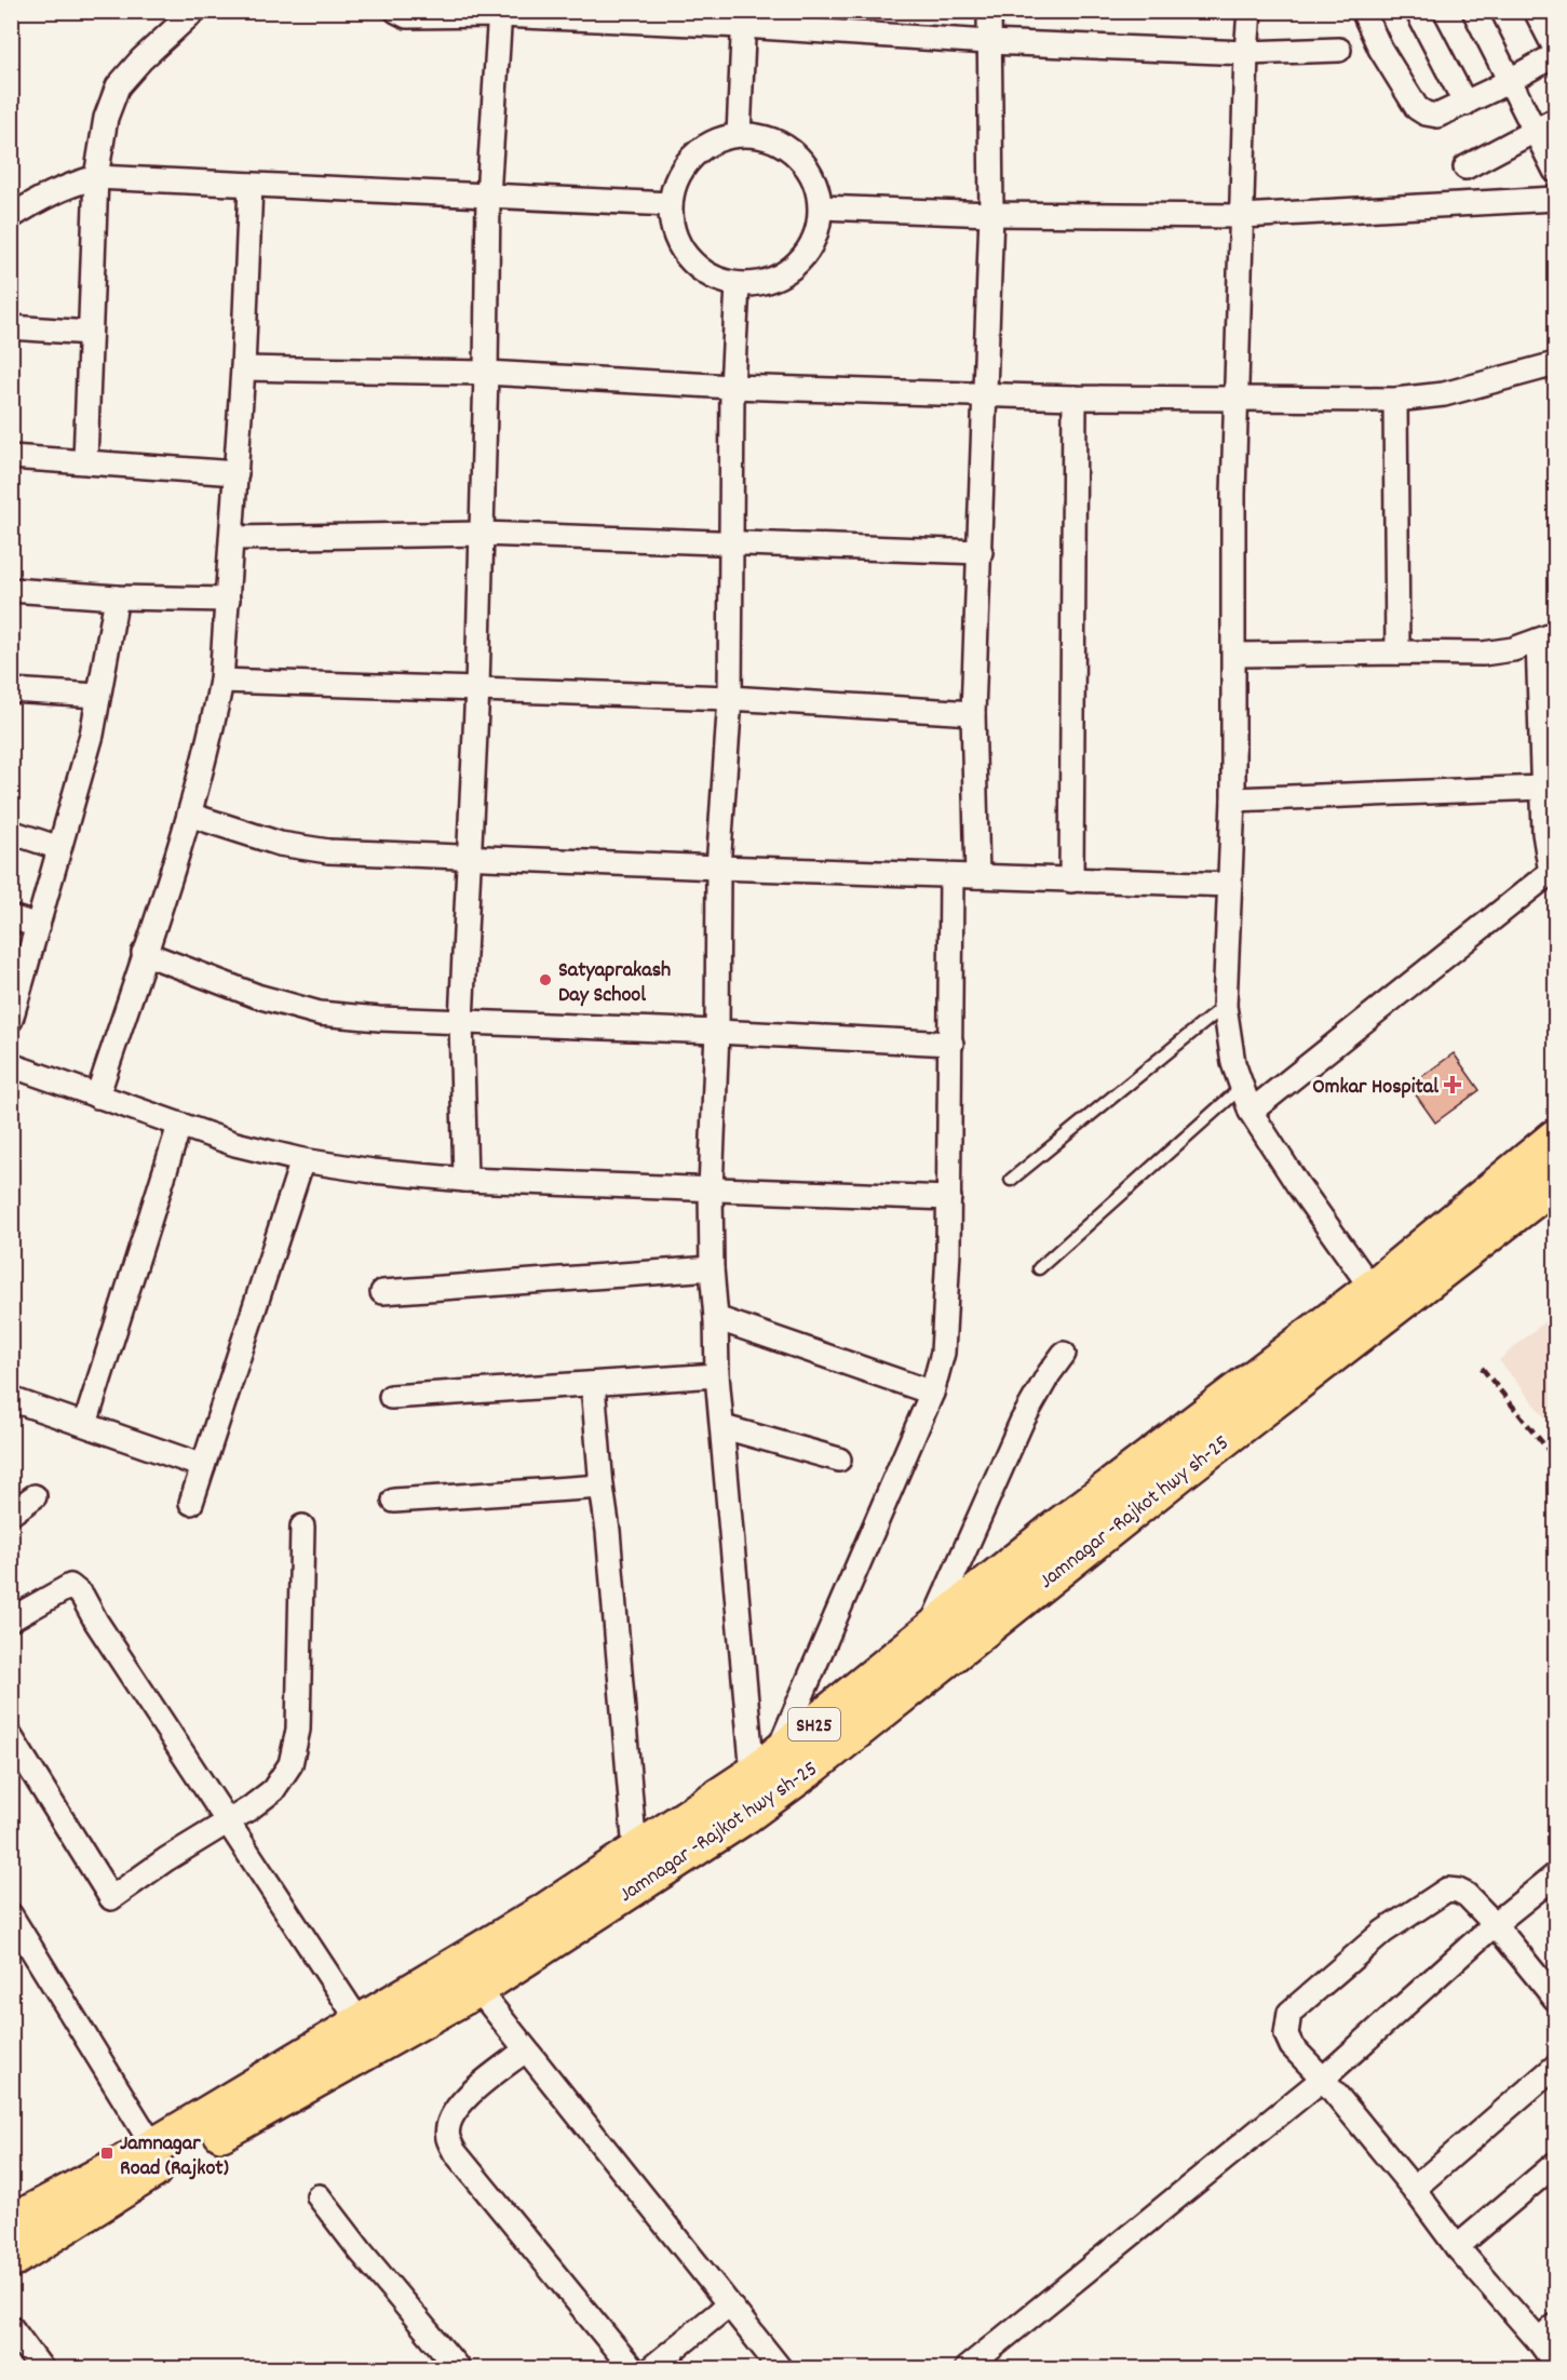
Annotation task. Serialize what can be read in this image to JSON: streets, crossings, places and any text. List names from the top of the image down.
{
  "streets": {
    "main road": ["Jamnagar -Rajkot hwy sh-25", "SH25"]
  },
  "crossings": [
    ["Jamnagar -Rajkot hwy sh-25", "SH25"]
  ],
  "places": {
    "other": ["Satyaprakash Day School"],
    "health": ["Omkar Hospital"],
    "transit": ["Jamnagar Road (Rajkot)"]
  }
}
